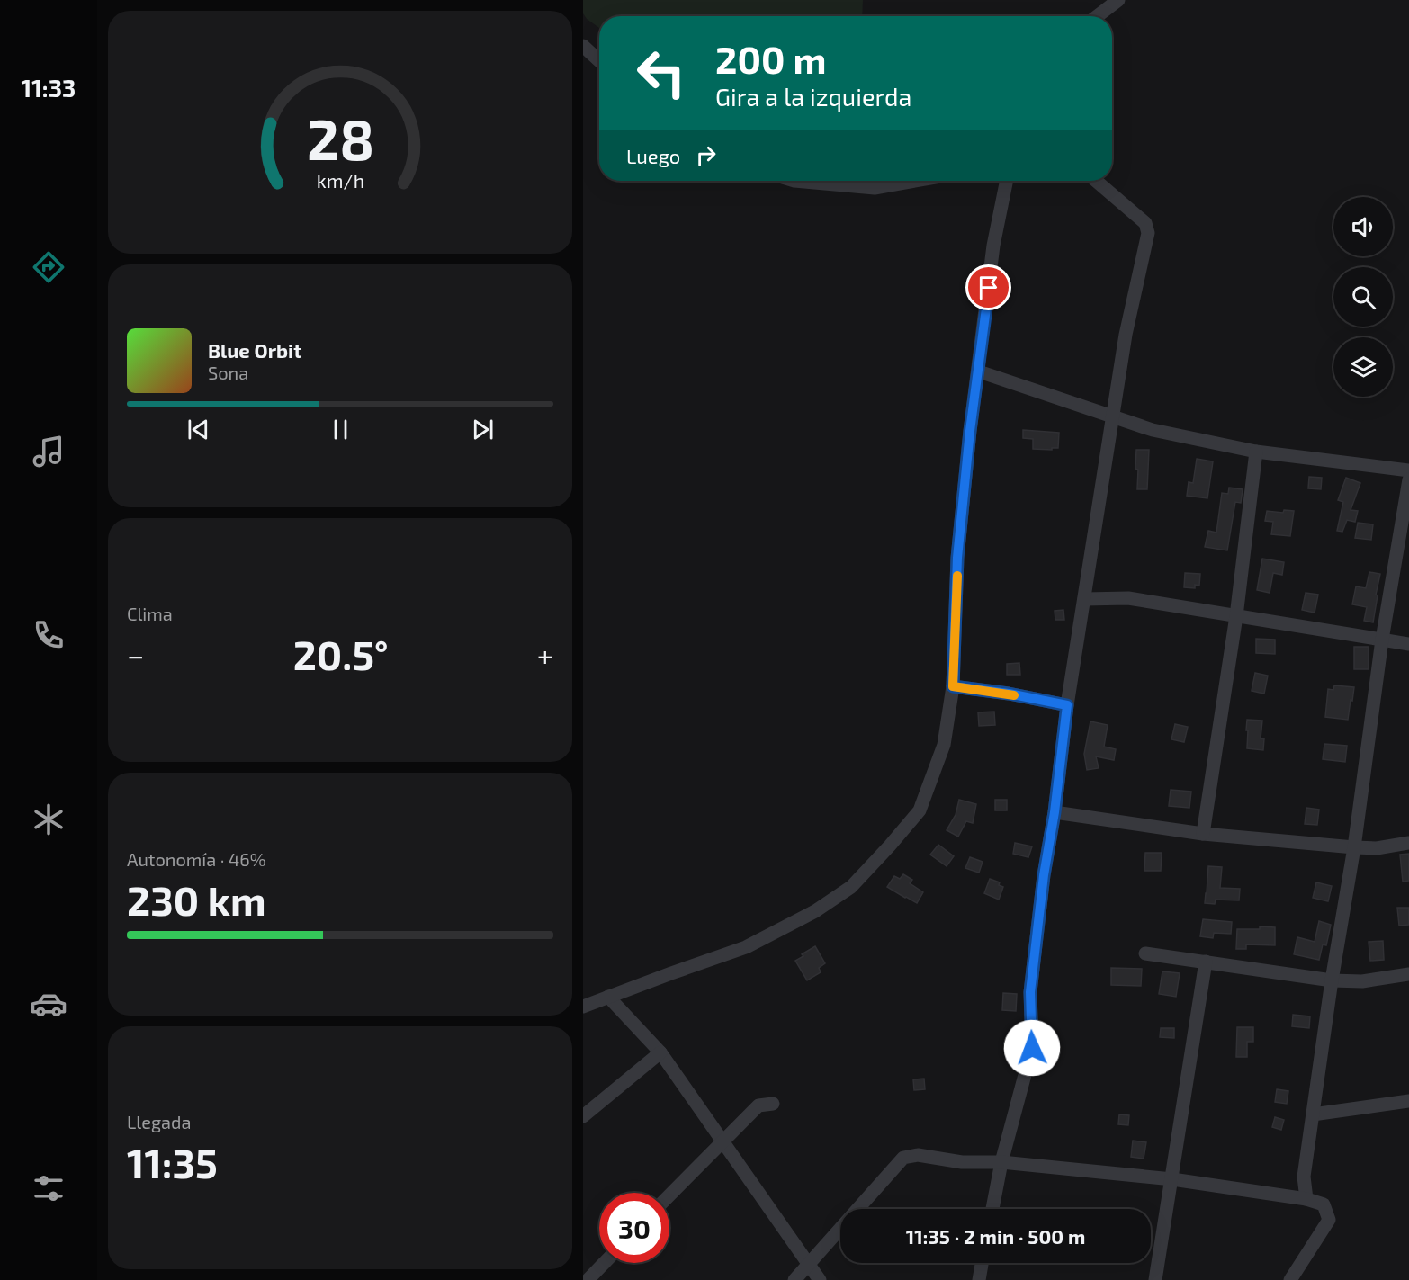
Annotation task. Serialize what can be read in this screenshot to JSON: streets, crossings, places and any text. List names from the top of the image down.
{
  "page": {
    "tabs": "11:33",
    "turn": ["200 m", "Gira a la izquierda"],
    "then": "Luego",
    "song": ["Blue Orbit", "Sona"],
    "tile": [
      "Clima",
      ["Autonomía · 46%", "230 km"],
      ["Llegada", "11:35"]
    ],
    "heat": ["−", "20.5°", "+"],
    "limit": "30",
    "trip": "11:35 · 2 min · 500 m",
    "gauge": ["28", "km/h"]
  }
}
